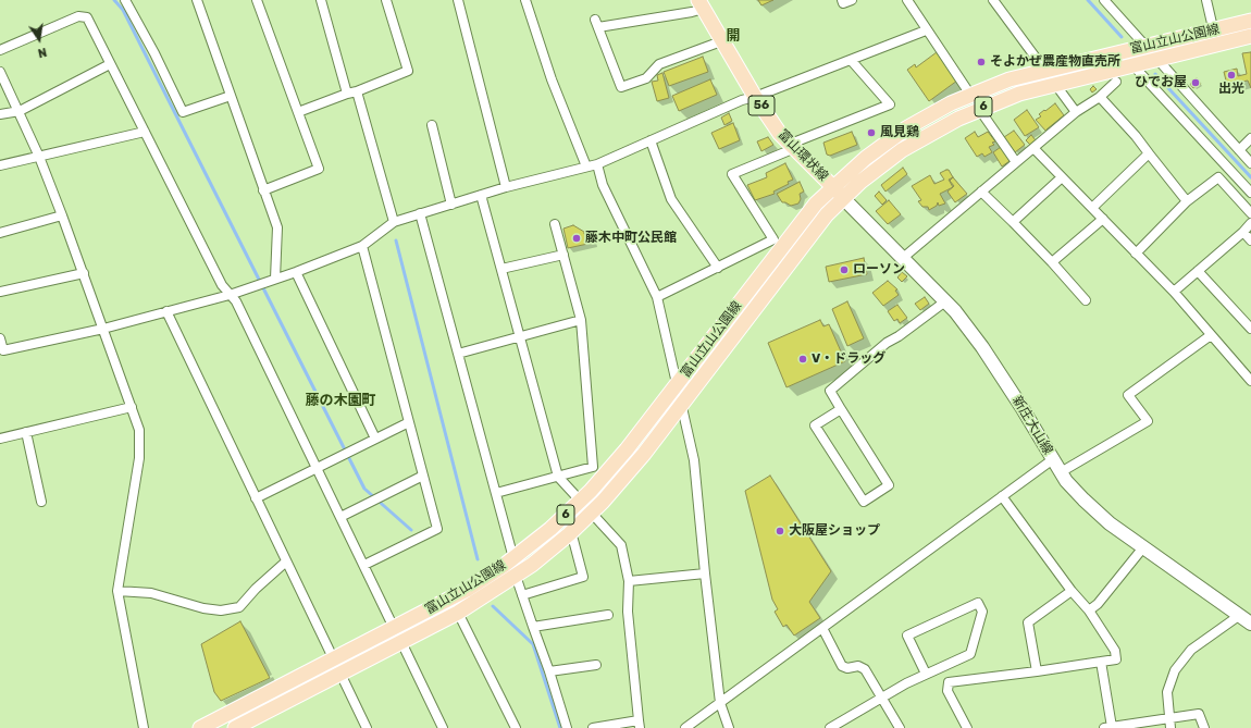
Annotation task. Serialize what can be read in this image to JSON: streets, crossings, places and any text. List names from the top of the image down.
{
  "streets": {
    "main road": [
      "富山立山公園線",
      "56",
      "6",
      "富山環状線",
      "新庄大山線"
    ]
  },
  "crossings": [
    ["富山立山公園線", "富山環状線"],
    ["富山立山公園線", "新庄大山線"],
    ["富山環状線", "新庄大山線"]
  ],
  "districts": ["開", "藤の木園町"],
  "places": [
    "そよかぜ農産物直売所",
    "出光",
    "ひでお屋",
    "風見鶏",
    "藤木中町公民館",
    "ローソン",
    "V・ドラッグ",
    "大阪屋ショップ"
  ],
  "north": "bottom"
}
